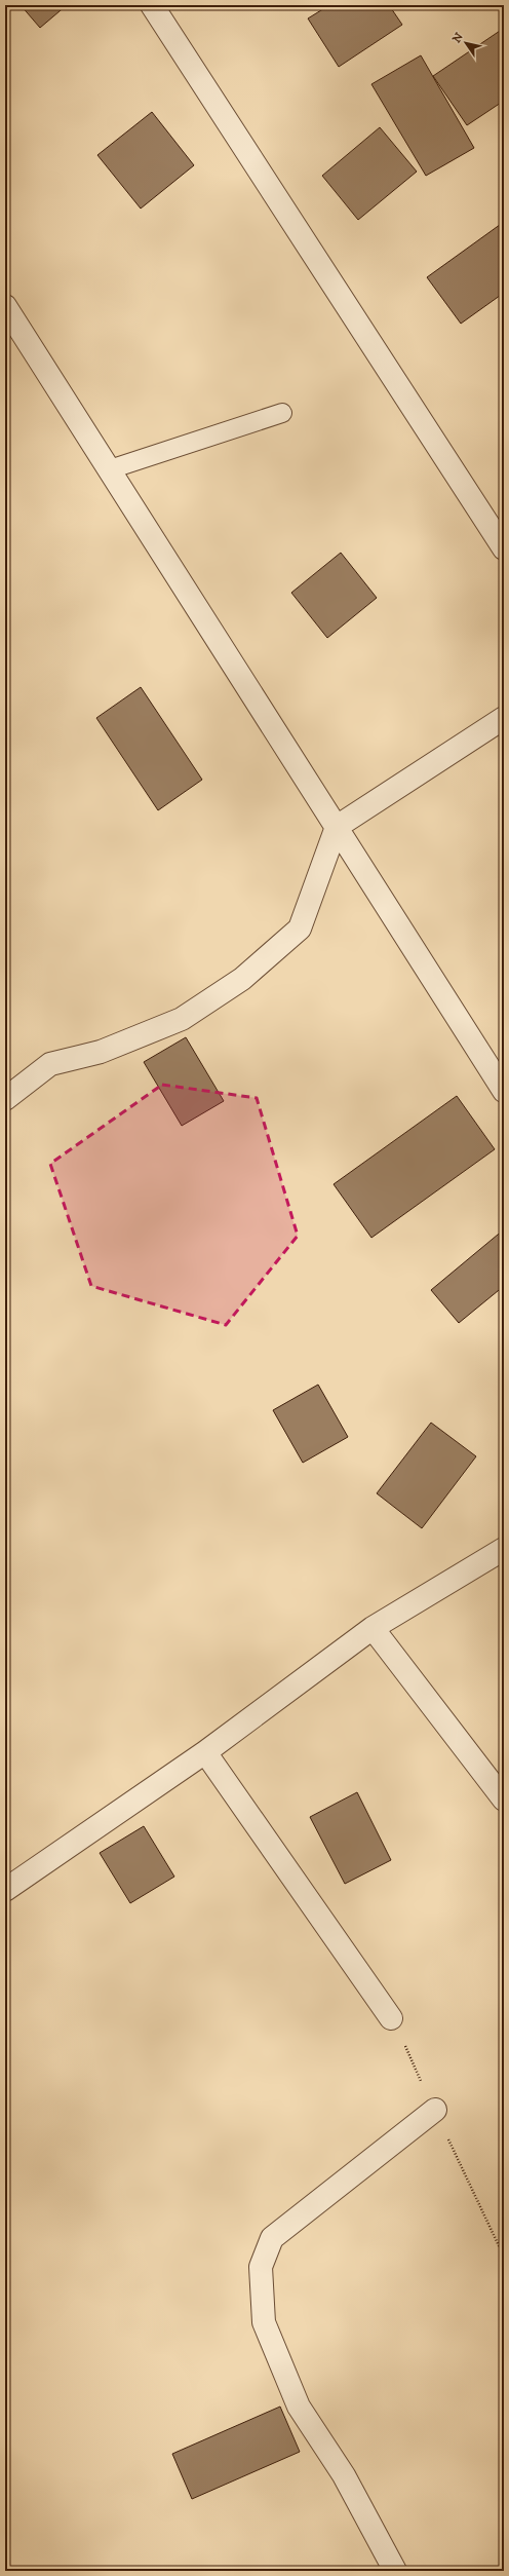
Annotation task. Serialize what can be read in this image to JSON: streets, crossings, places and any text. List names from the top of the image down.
{
  "north": "top left"
}
